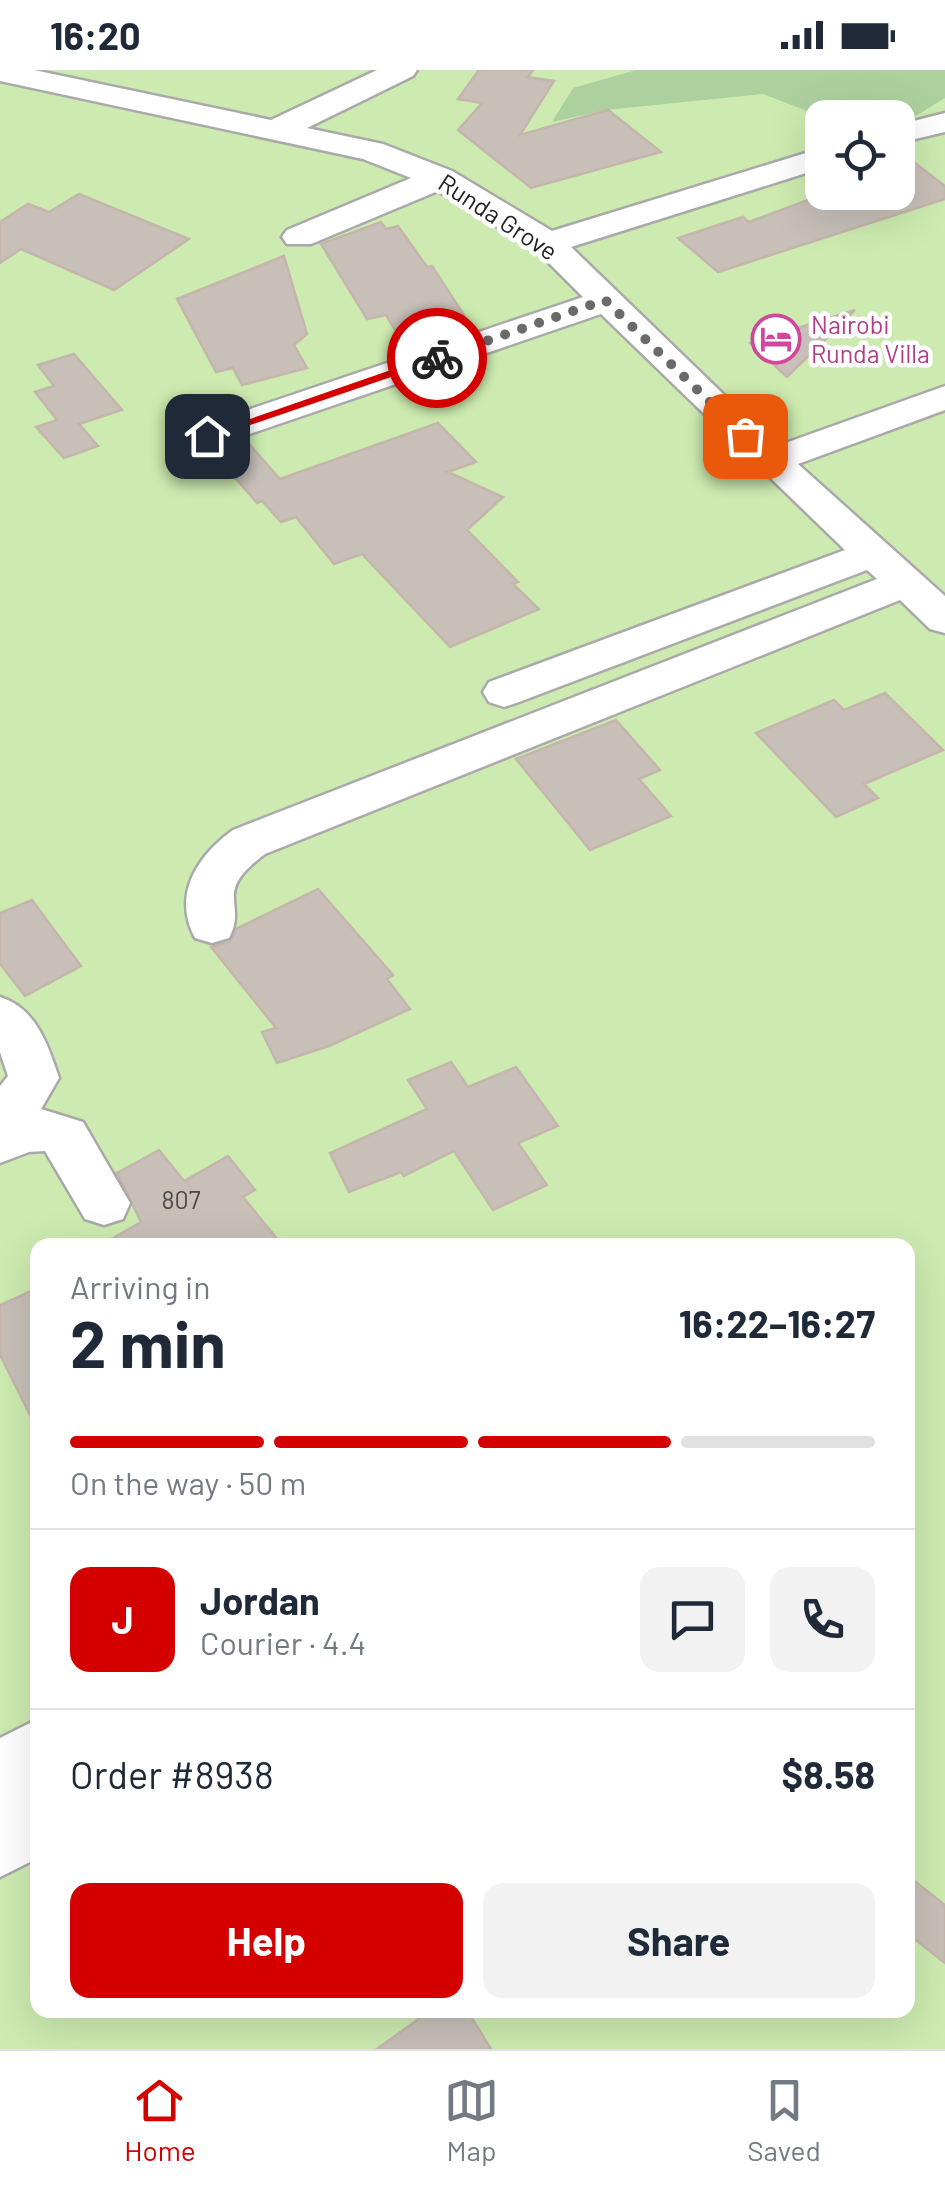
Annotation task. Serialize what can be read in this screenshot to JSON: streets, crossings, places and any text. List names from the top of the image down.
{
  "streets": {
    "street": ["Runda Grove"]
  },
  "places": {
    "hotel": ["Nairobi Runda Villa"]
  },
  "house_numbers": ["807"],
  "page": {
    "status": "16:20",
    "heading": ["2 min", "Arriving in", "16:22–16:27"],
    "panel": [
      "Jordan",
      "Courier · 4.4",
      "Order #8938",
      "$8.58"
    ],
    "bar": "On the way · 50 m",
    "round": "J",
    "buttons": ["Help", "Share"],
    "tabs": ["Home", "Map", "Saved"]
  }
}
